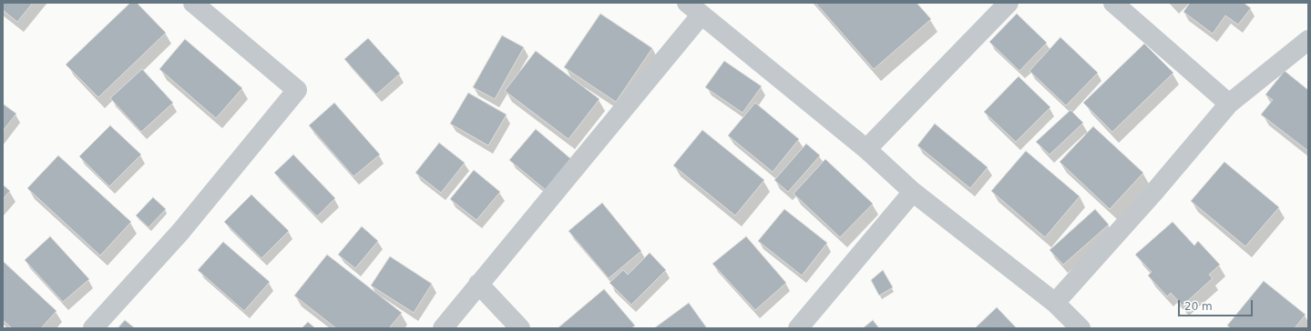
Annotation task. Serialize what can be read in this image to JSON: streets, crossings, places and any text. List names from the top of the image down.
{
  "scale_bar": "20 m"
}
